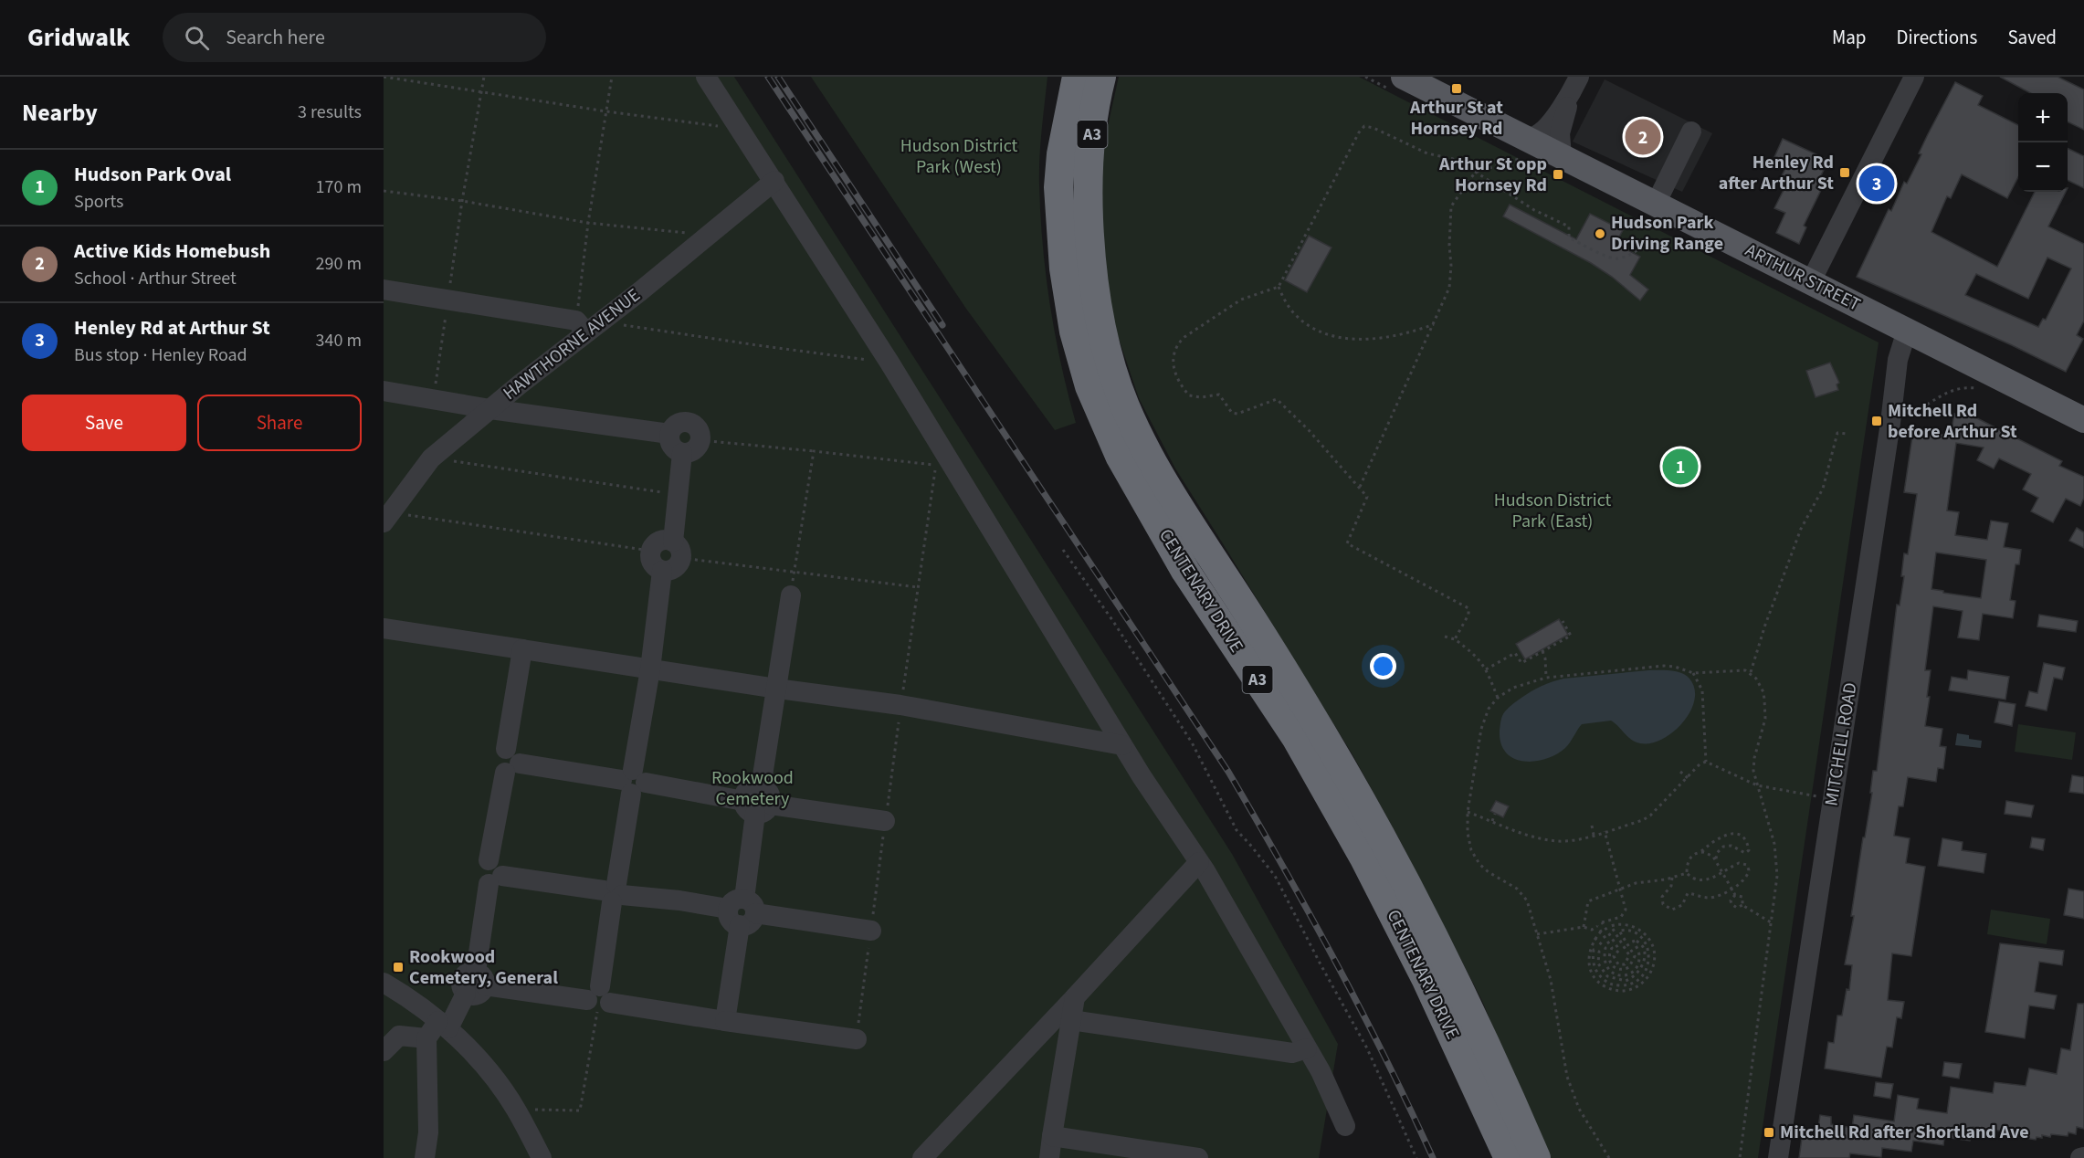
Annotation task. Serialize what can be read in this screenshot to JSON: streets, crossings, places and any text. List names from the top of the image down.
{
  "streets": {
    "highway": ["A3", "CENTENARY DRIVE"],
    "main road": ["ARTHUR STREET"],
    "street": ["HAWTHORNE AVENUE", "MITCHELL ROAD"]
  },
  "crossings": [
    ["ARTHUR STREET", "MITCHELL ROAD"]
  ],
  "parks": ["Hudson District Park (West)", "Hudson District Park (East)", "Rookwood Cemetery"],
  "places": {
    "transit": [
      "Arthur St at Hornsey Rd",
      "Henley Rd after Arthur St",
      "Arthur St opp Hornsey Rd",
      "Mitchell Rd before Arthur St",
      "Rookwood Cemetery, General",
      "Mitchell Rd after Shortland Ave"
    ],
    "other": ["Hudson Park Driving Range"]
  },
  "page": {
    "header": "Gridwalk",
    "search": "Search here",
    "nav": ["Map", "Directions", "Saved"],
    "heading": ["Nearby", "3 results"],
    "map_buttons": ["+", "−"],
    "pins": ["2", "3", "1"],
    "list": [
      {
        "mark": "1",
        "name": "Hudson Park Oval",
        "note": "Sports",
        "value": "170 m"
      },
      {
        "mark": "2",
        "name": "Active Kids Homebush",
        "note": "School · Arthur Street",
        "value": "290 m"
      },
      {
        "mark": "3",
        "name": "Henley Rd at Arthur St",
        "note": "Bus stop · Henley Road",
        "value": "340 m"
      }
    ],
    "buttons": ["Save", "Share"]
  }
}
